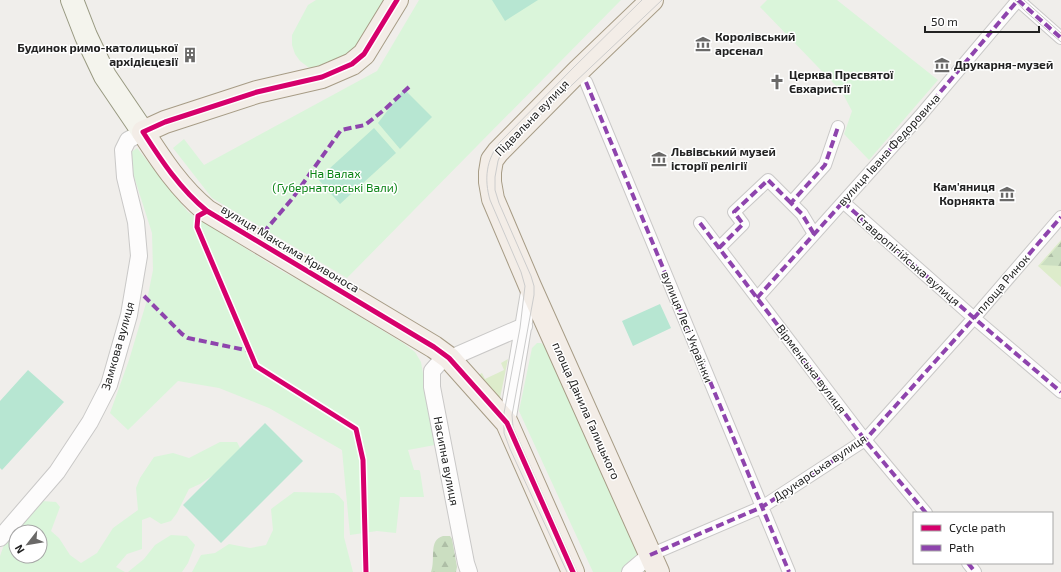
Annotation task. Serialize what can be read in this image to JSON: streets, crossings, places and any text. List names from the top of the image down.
{
  "streets": {
    "main road": ["Підвальна вулиця", "вулиця Максима Кривоноса", "площа Данила Галицького"],
    "street": [
      "вулиця Івана Федоровича",
      "Ставропігійська вулиця",
      "площа Ринок",
      "вулиця Лесі Українки",
      "Замкова вулиця",
      "Вірменська вулиця",
      "Насипна вулиця",
      "Друкарська вулиця"
    ]
  },
  "crossings": [
    ["Підвальна вулиця", "площа Данила Галицького"],
    ["вулиця Івана Федоровича", "Ставропігійська вулиця"],
    ["вулиця Івана Федоровича", "Вірменська вулиця"],
    ["вулиця Максима Кривоноса", "Замкова вулиця"],
    ["вулиця Максима Кривоноса", "Насипна вулиця"],
    ["Ставропігійська вулиця", "площа Ринок"],
    ["Ставропігійська вулиця", "Друкарська вулиця"],
    ["площа Ринок", "Друкарська вулиця"],
    ["вулиця Лесі Українки", "Друкарська вулиця"],
    ["Вірменська вулиця", "Друкарська вулиця"],
    ["площа Данила Галицького", "Друкарська вулиця"]
  ],
  "parks": ["На Валах (Губернаторські Вали)"],
  "places": {
    "museum": [
      "Королівський арсенал",
      "Друкарня-музей",
      "Львівський музей історії релігії",
      "Кам'яниця Корнякта"
    ],
    "building": ["Будинок римо-католицької архідієцезії"],
    "church": ["Церква Пресвятої Євхаристії"]
  },
  "legend": ["Cycle path", "Path"],
  "scale_bar": "50 m",
  "north": "bottom left"
}
